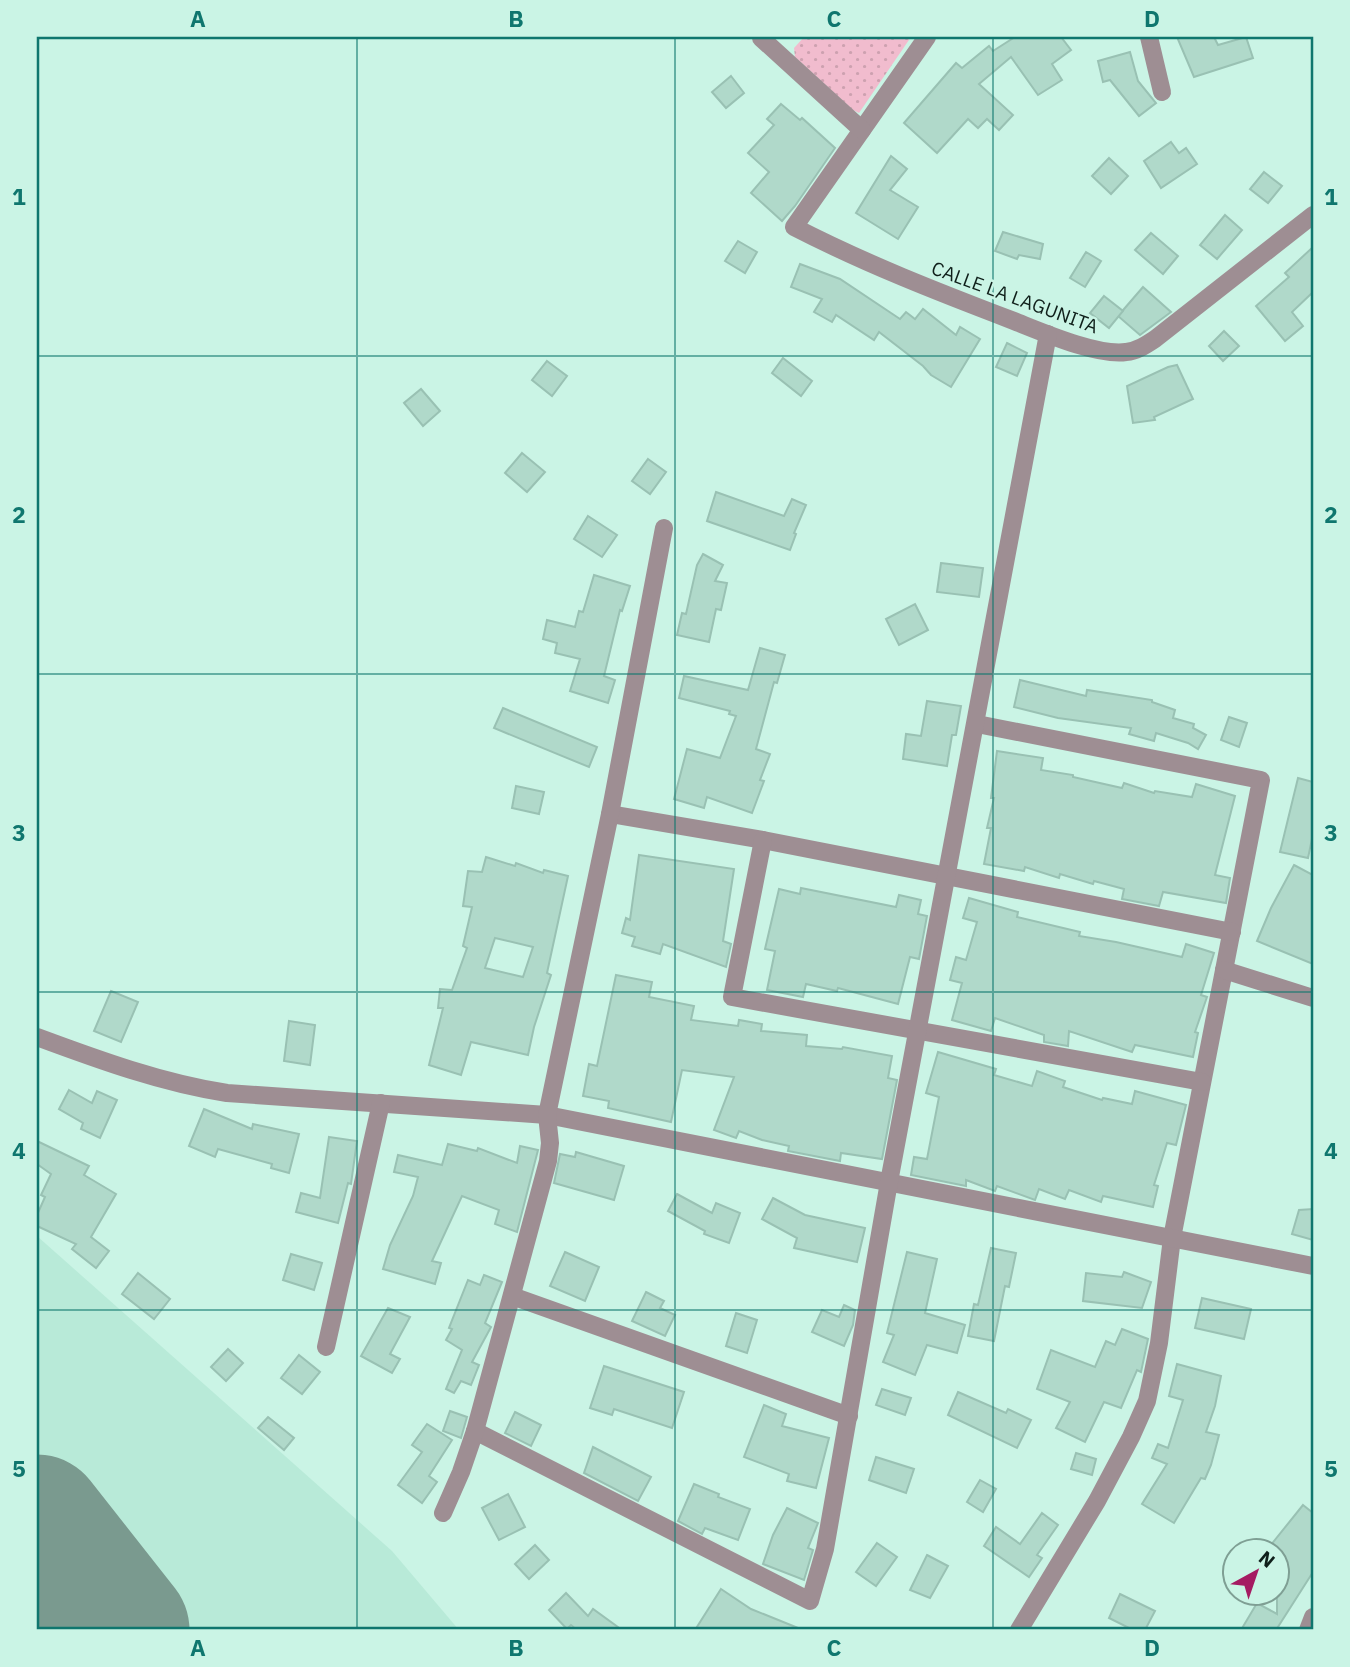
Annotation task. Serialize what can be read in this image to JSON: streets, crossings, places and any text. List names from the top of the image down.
{
  "streets": {
    "street": ["CALLE LA LAGUNITA"]
  },
  "north": "top right",
  "grid": {
    "columns": [
      "A",
      "B",
      "C",
      "D"
    ],
    "rows": [
      "1",
      "2",
      "3",
      "4",
      "5"
    ]
  }
}
